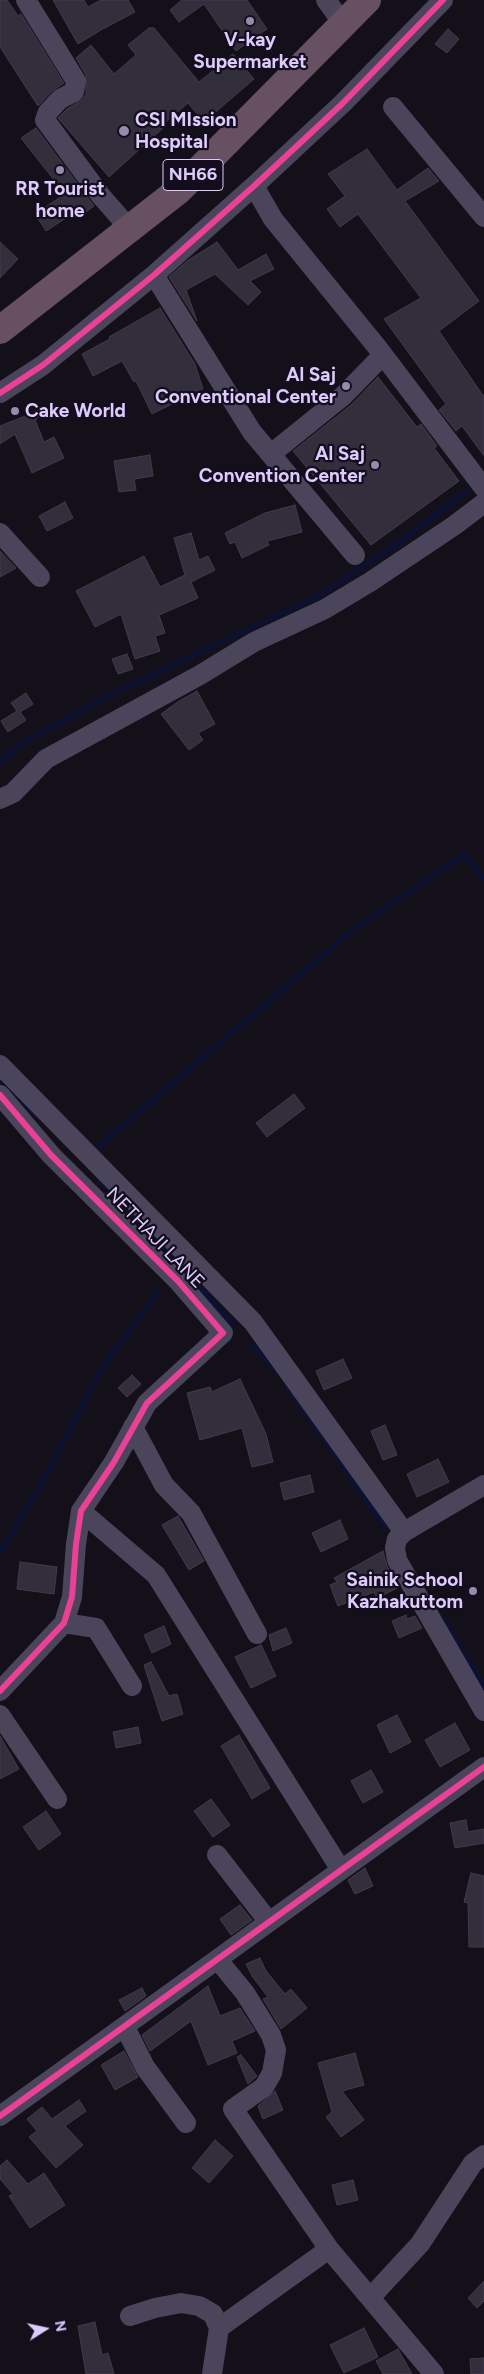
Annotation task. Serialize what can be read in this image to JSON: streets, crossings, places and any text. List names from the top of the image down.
{
  "streets": {
    "highway": ["NH66"],
    "street": ["NETHAJI LANE"]
  },
  "places": [
    "V-kay Supermarket",
    "CSI MIssion Hospital",
    "RR Tourist home",
    "Al Saj Conventional Center",
    "Cake World",
    "Al Saj Convention Center",
    "Sainik School Kazhakuttom"
  ],
  "north": "right"
}
